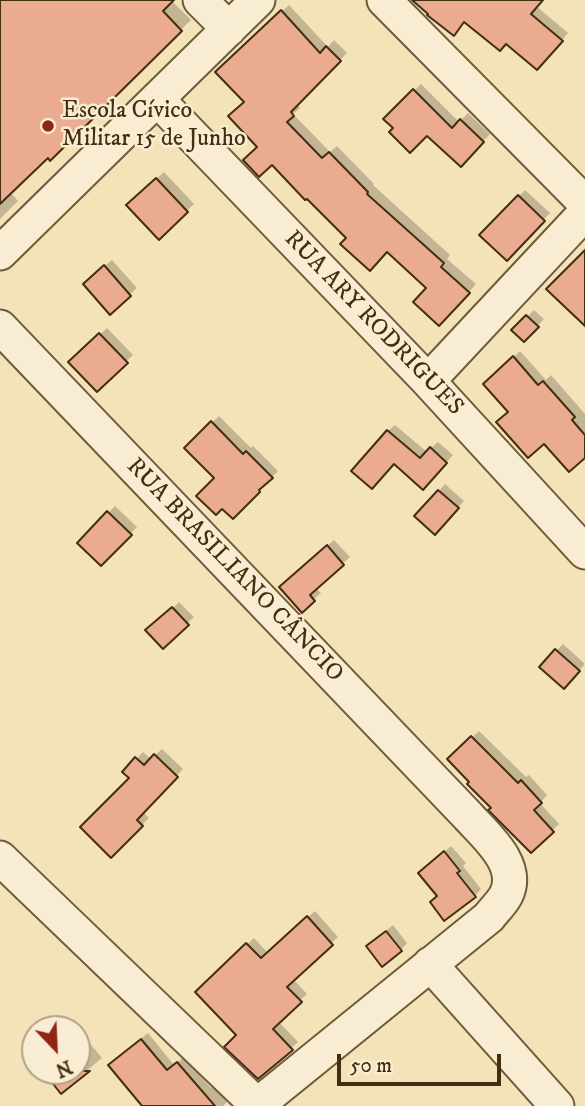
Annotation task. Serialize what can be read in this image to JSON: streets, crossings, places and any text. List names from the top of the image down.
{
  "streets": {
    "street": ["RUA ARY RODRIGUES", "RUA BRASILIANO CÂNCIO"]
  },
  "places": ["Escola Cívico Militar 15 de Junho"],
  "scale_bar": "50 m",
  "north": "bottom right"
}
